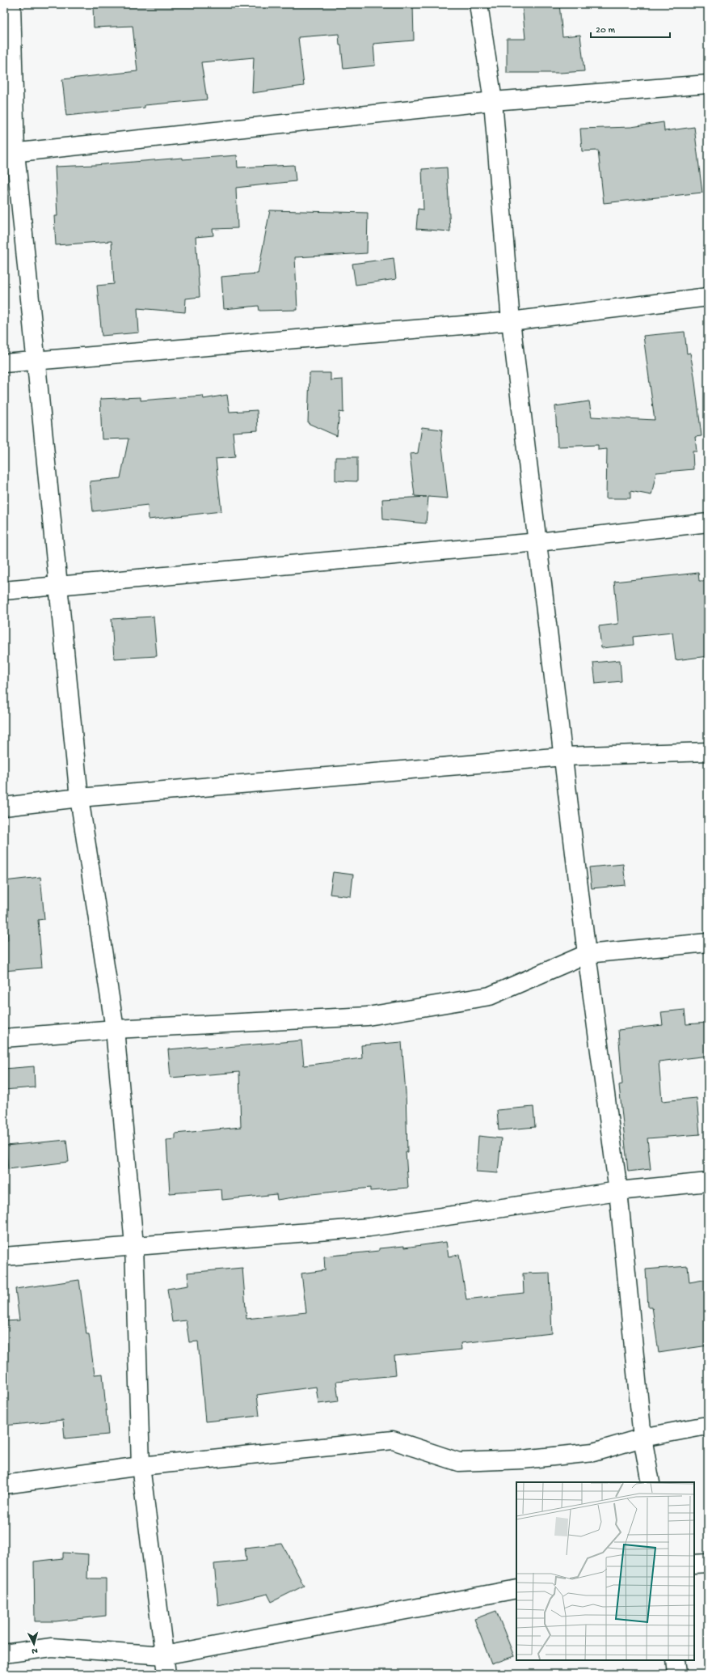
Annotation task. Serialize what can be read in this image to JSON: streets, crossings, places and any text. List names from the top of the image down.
{
  "scale_bar": "20 m",
  "north": "bottom"
}
